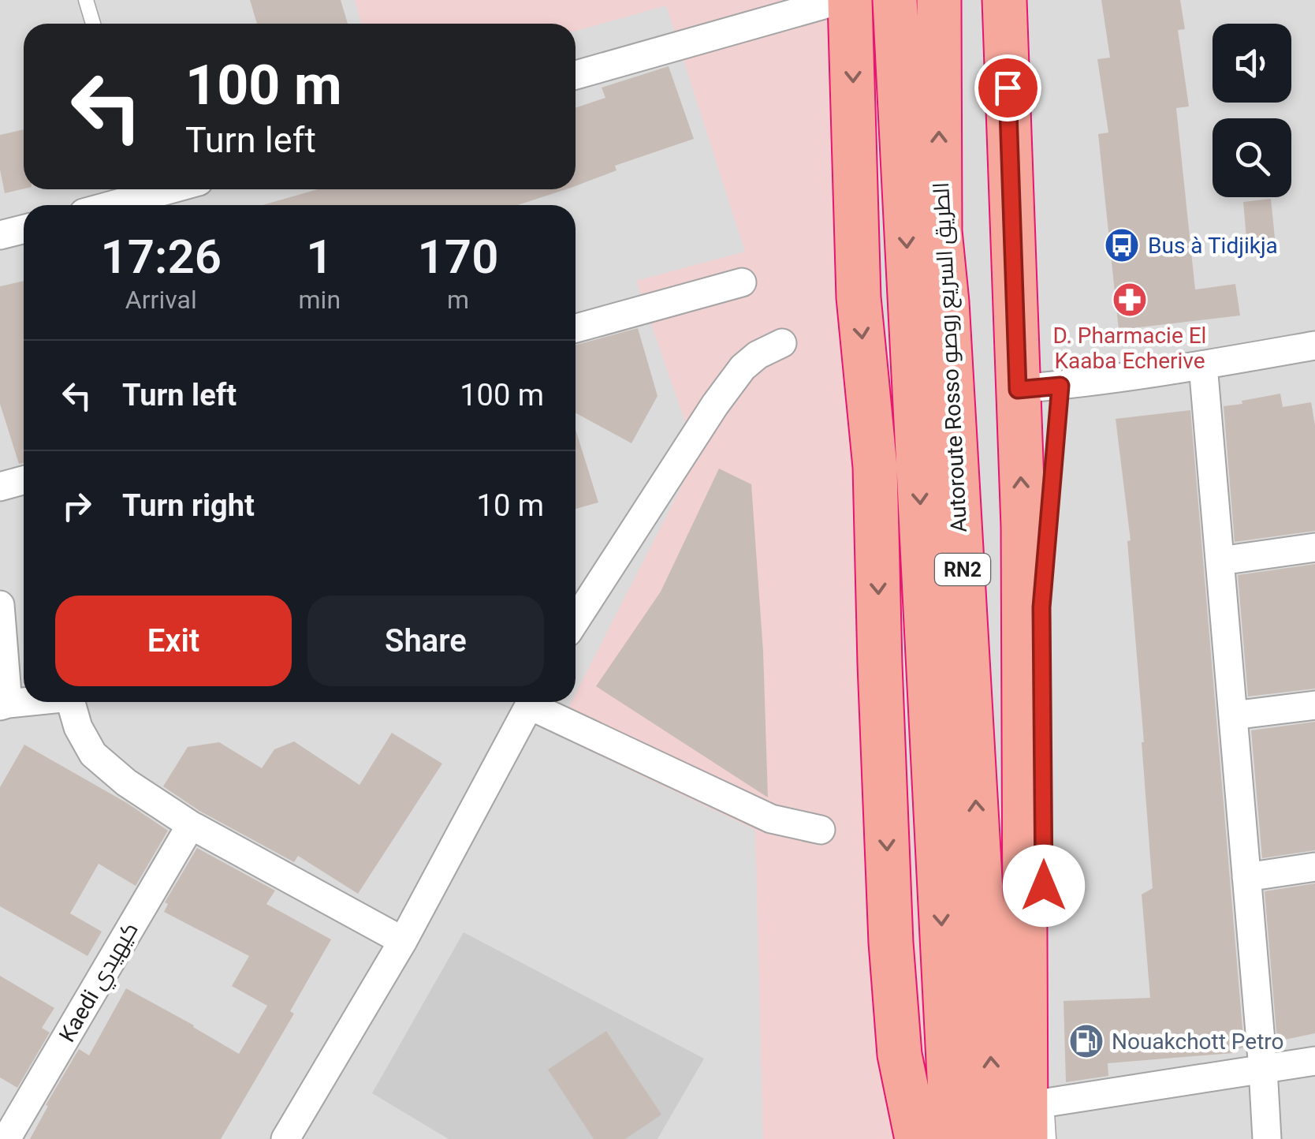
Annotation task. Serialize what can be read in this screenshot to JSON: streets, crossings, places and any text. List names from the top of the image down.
{
  "streets": {
    "highway": ["Autoroute Rosso الطريق السريع روصو", "RN2"],
    "street": ["Kaedi كيهيدي"]
  },
  "places": {
    "bus stop": ["Bus à Tidjikja"],
    "pharmacy": ["D. Pharmacie El Kaaba Echerive"],
    "fuel station": ["Nouakchott Petro"]
  },
  "page": {
    "turn": ["100 m", "Turn left"],
    "eta": [
      "17:26",
      "Arrival",
      "1",
      "min",
      "170",
      "m"
    ],
    "list": [
      {
        "name": "Turn left",
        "value": "100 m"
      },
      {
        "name": "Turn right",
        "value": "10 m"
      }
    ],
    "buttons": ["Exit", "Share"]
  }
}
